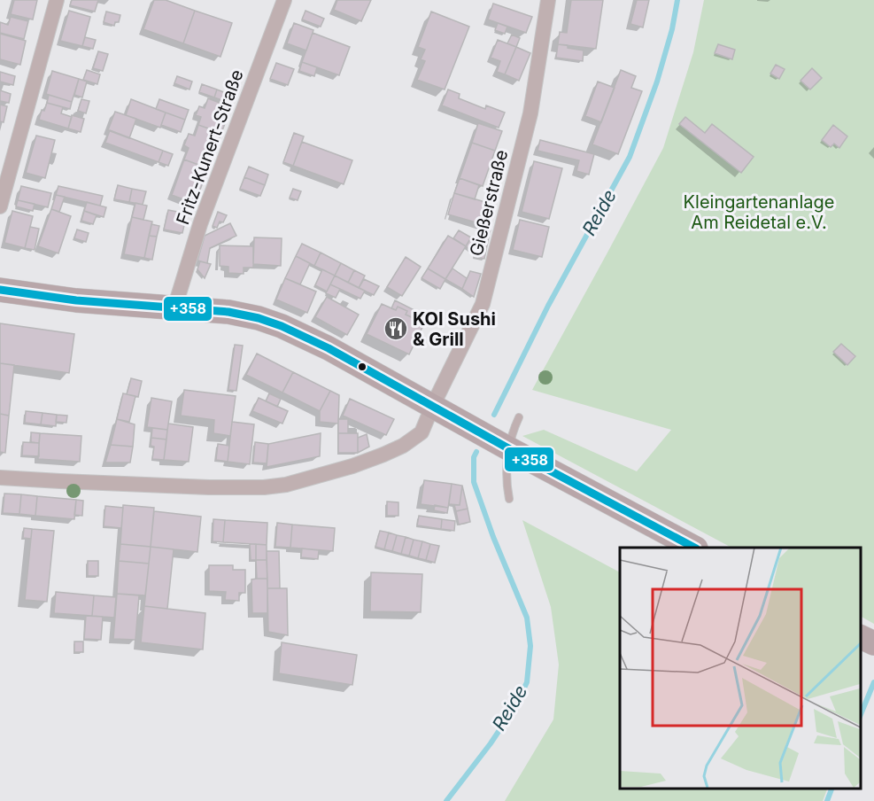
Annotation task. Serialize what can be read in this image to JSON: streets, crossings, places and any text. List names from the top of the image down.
{
  "streets": {
    "street": ["Fritz-Kunert-Straße", "Gießerstraße"]
  },
  "water": ["Reide"],
  "parks": ["Kleingartenanlage Am Reidetal e.V."],
  "places": {
    "restaurant": ["KOI Sushi & Grill"]
  },
  "lines": ["transit line +358"]
}
